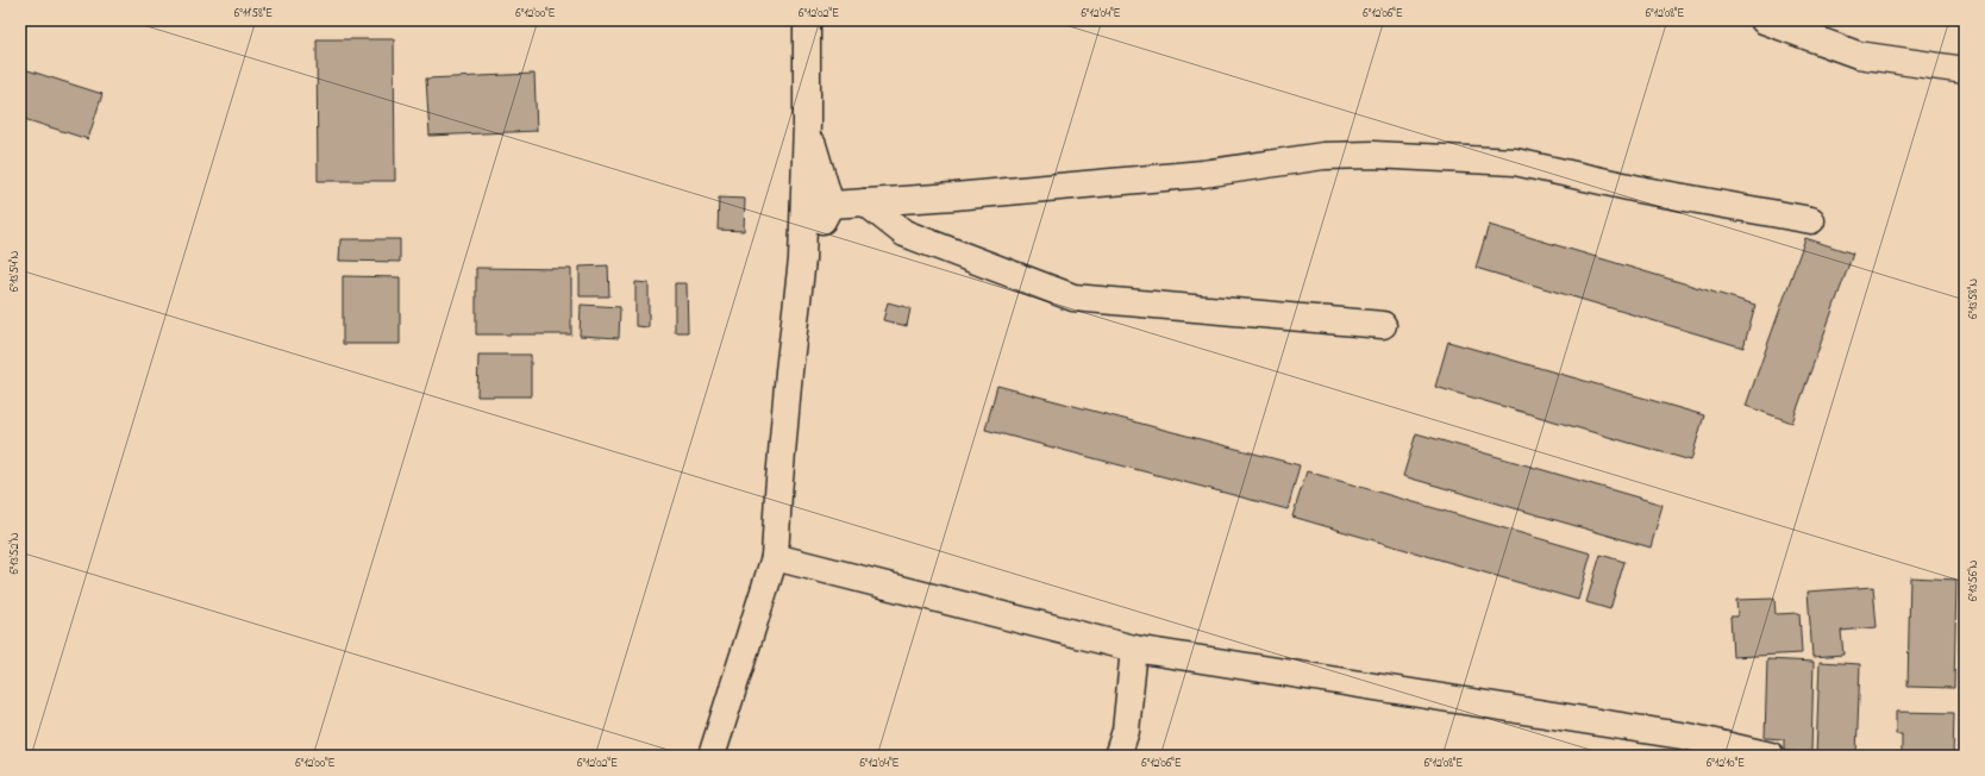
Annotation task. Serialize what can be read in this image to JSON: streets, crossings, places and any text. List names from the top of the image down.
{
  "coordinates": [
    "6°11'58\"E",
    "6°12'00\"E",
    "6°12'02\"E",
    "6°12'04\"E",
    "6°12'06\"E",
    "6°12'08\"E",
    "6°13'54\"N",
    "6°13'58\"N",
    "6°13'52\"N",
    "6°13'56\"N",
    "6°12'10\"E"
  ]
}
